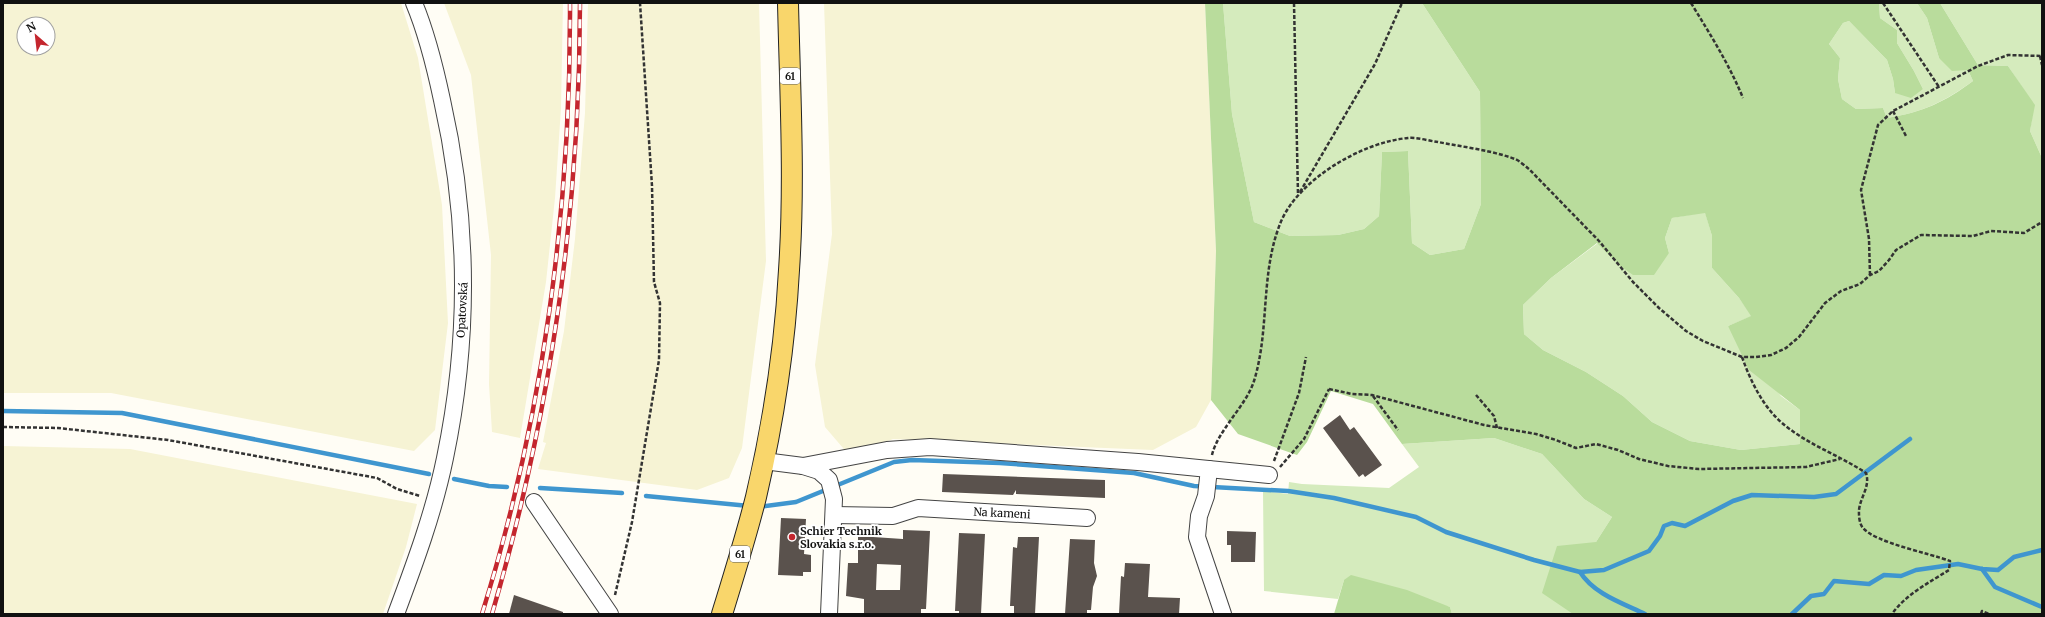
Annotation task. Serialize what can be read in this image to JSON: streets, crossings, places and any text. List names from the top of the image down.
{
  "streets": {
    "main road": ["61"],
    "street": ["Opatovská", "Na kameni"]
  },
  "places": ["Schier Technik Slovakia s.r.o."],
  "north": "top left"
}
